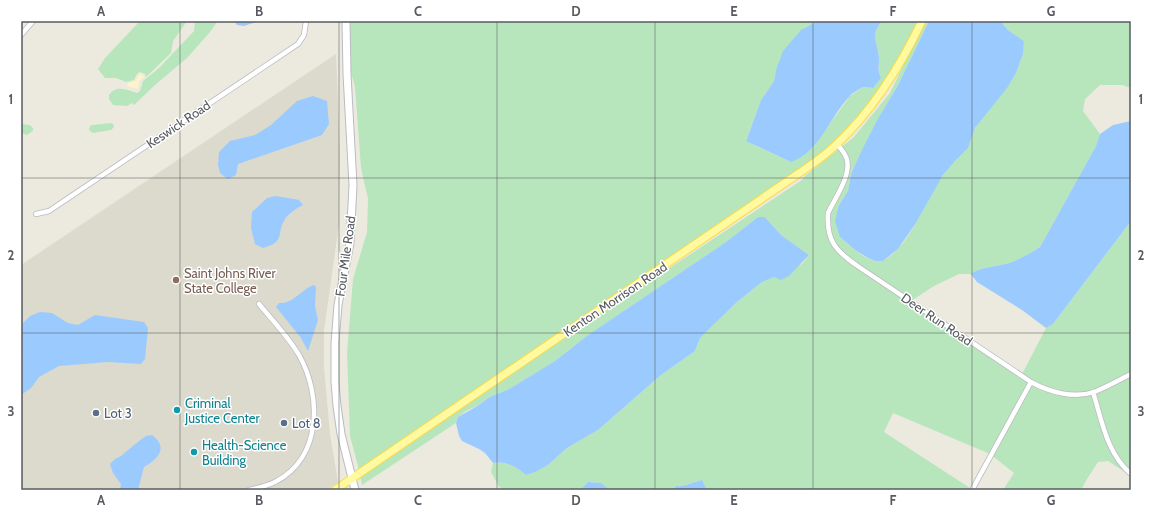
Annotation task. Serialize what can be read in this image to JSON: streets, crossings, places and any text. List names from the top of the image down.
{
  "streets": {
    "main road": ["Four Mile Road", "Kenton Morrison Road"],
    "street": ["Keswick Road", "Deer Run Road"]
  },
  "crossings": [
    ["Four Mile Road", "Kenton Morrison Road"],
    ["Kenton Morrison Road", "Deer Run Road"]
  ],
  "places": [
    "Saint Johns River State College",
    "Criminal Justice Center",
    "Lot 3",
    "Lot 8",
    "Health-Science Building"
  ],
  "grid": {
    "columns": [
      "A",
      "B",
      "C",
      "D",
      "E",
      "F",
      "G"
    ],
    "rows": ["1", "2", "3"]
  }
}
